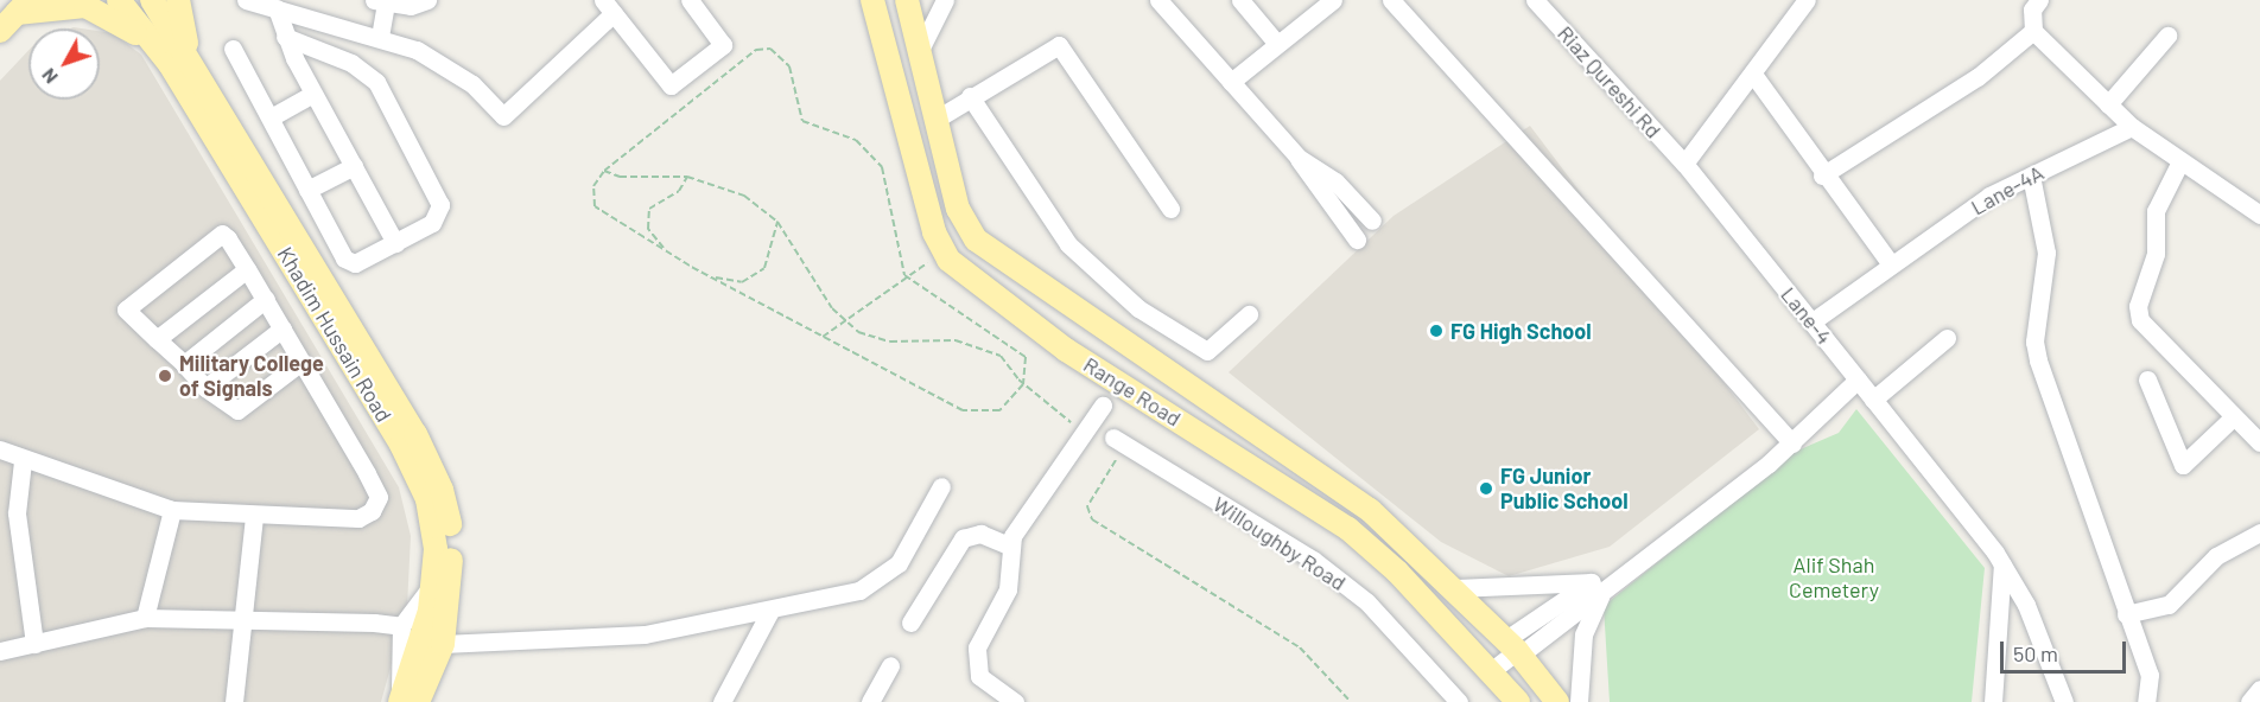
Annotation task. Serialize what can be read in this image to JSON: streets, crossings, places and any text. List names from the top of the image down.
{
  "streets": {
    "main road": ["Khadim Hussain Road", "Range Road"],
    "street": [
      "Riaz Qureshi Rd",
      "Lane-4A",
      "Lane-4",
      "Willoughby Road"
    ]
  },
  "crossings": [
    ["Riaz Qureshi Rd", "Lane-4"],
    ["Lane-4A", "Lane-4"]
  ],
  "parks": ["Alif Shah Cemetery"],
  "places": ["FG High School", "Military College of Signals", "FG Junior Public School"],
  "scale_bar": "50 m",
  "north": "bottom left"
}
